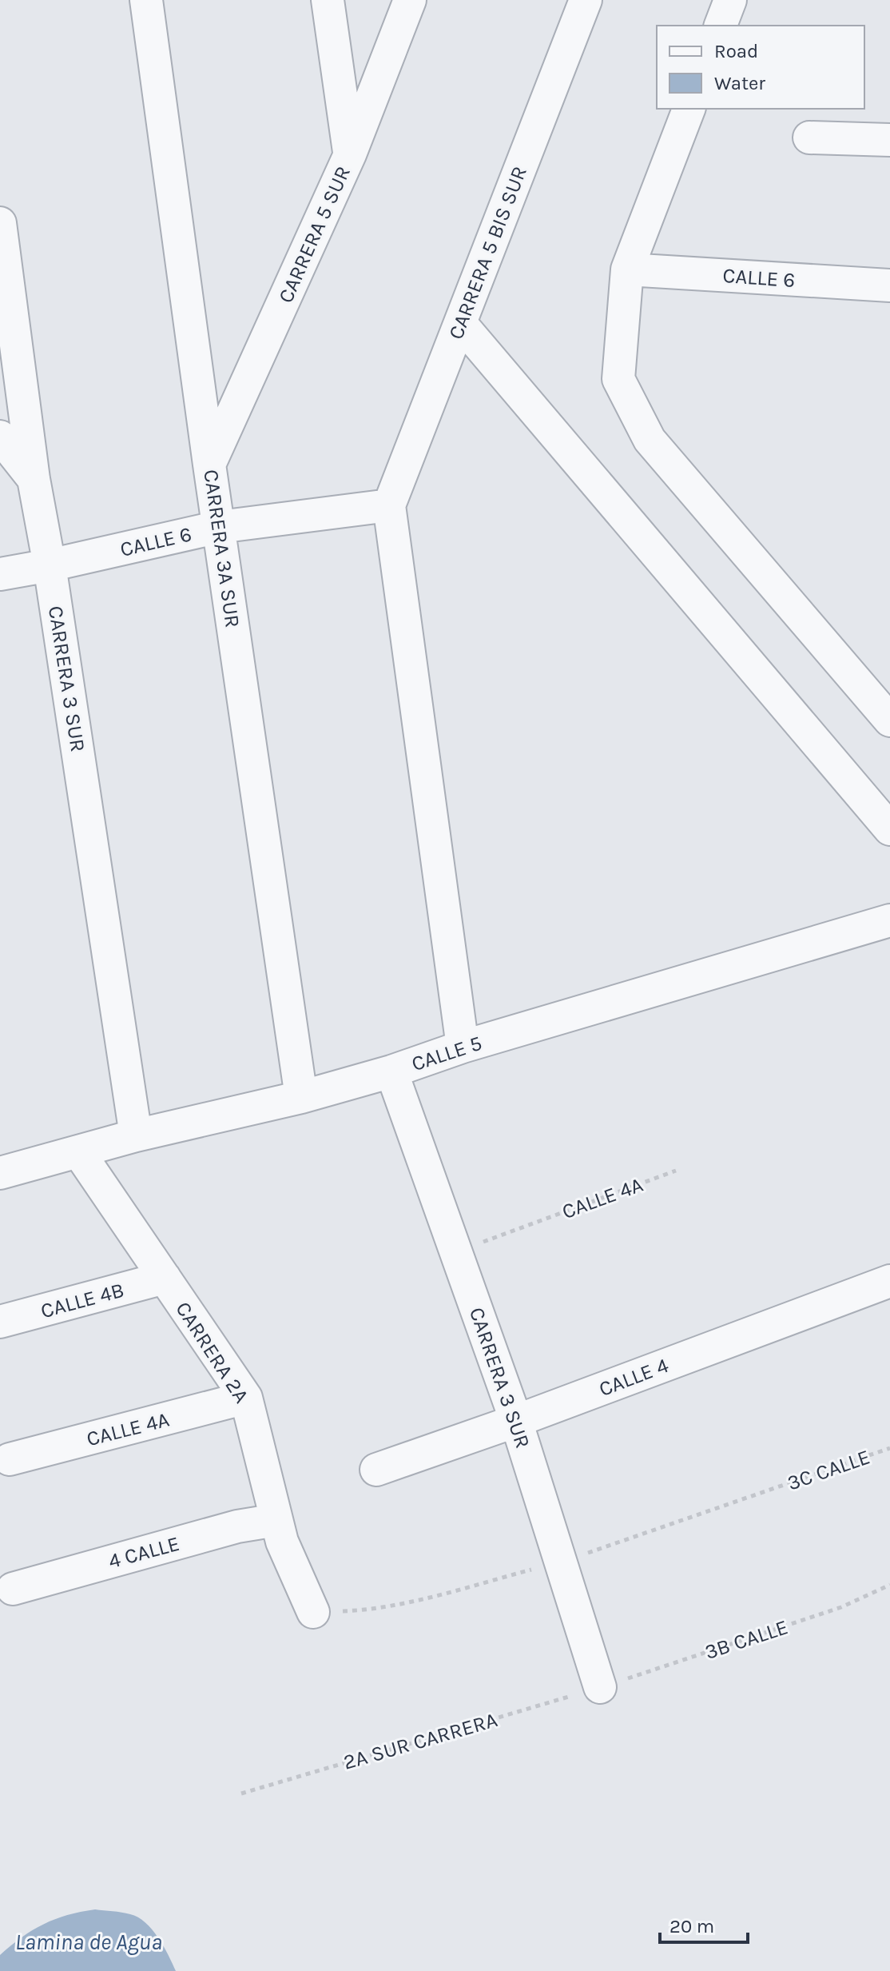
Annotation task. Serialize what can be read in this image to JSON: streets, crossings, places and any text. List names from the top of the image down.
{
  "streets": {
    "street": [
      "CARRERA 5 SUR",
      "CARRERA 5 BIS SUR",
      "CALLE 6",
      "CARRERA 3A SUR",
      "CARRERA 3 SUR",
      "CALLE 5",
      "CALLE 4A",
      "CALLE 4B",
      "CARRERA 2A",
      "CALLE 4",
      "4 CALLE"
    ],
    "path": ["3C CALLE", "3B CALLE", "2A SUR CARRERA"]
  },
  "crossings": [
    ["CARRERA 5 SUR", "CARRERA 3A SUR"],
    ["CARRERA 5 BIS SUR", "CALLE 6"],
    ["CALLE 6", "CARRERA 3A SUR"],
    ["CALLE 6", "CARRERA 3 SUR"],
    ["CARRERA 3A SUR", "CALLE 5"],
    ["CARRERA 3 SUR", "CALLE 5"],
    ["CARRERA 3 SUR", "CALLE 4A"],
    ["CARRERA 3 SUR", "CALLE 4"],
    ["CARRERA 3 SUR", "3B CALLE"],
    ["CARRERA 3 SUR", "2A SUR CARRERA"],
    ["CALLE 5", "CARRERA 2A"],
    ["CALLE 4A", "CARRERA 2A"],
    ["CALLE 4B", "CARRERA 2A"],
    ["CARRERA 2A", "4 CALLE"],
    ["3B CALLE", "2A SUR CARRERA"]
  ],
  "water": ["Lamina de Agua"],
  "legend": ["Road", "Water"],
  "scale_bar": "20 m"
}
